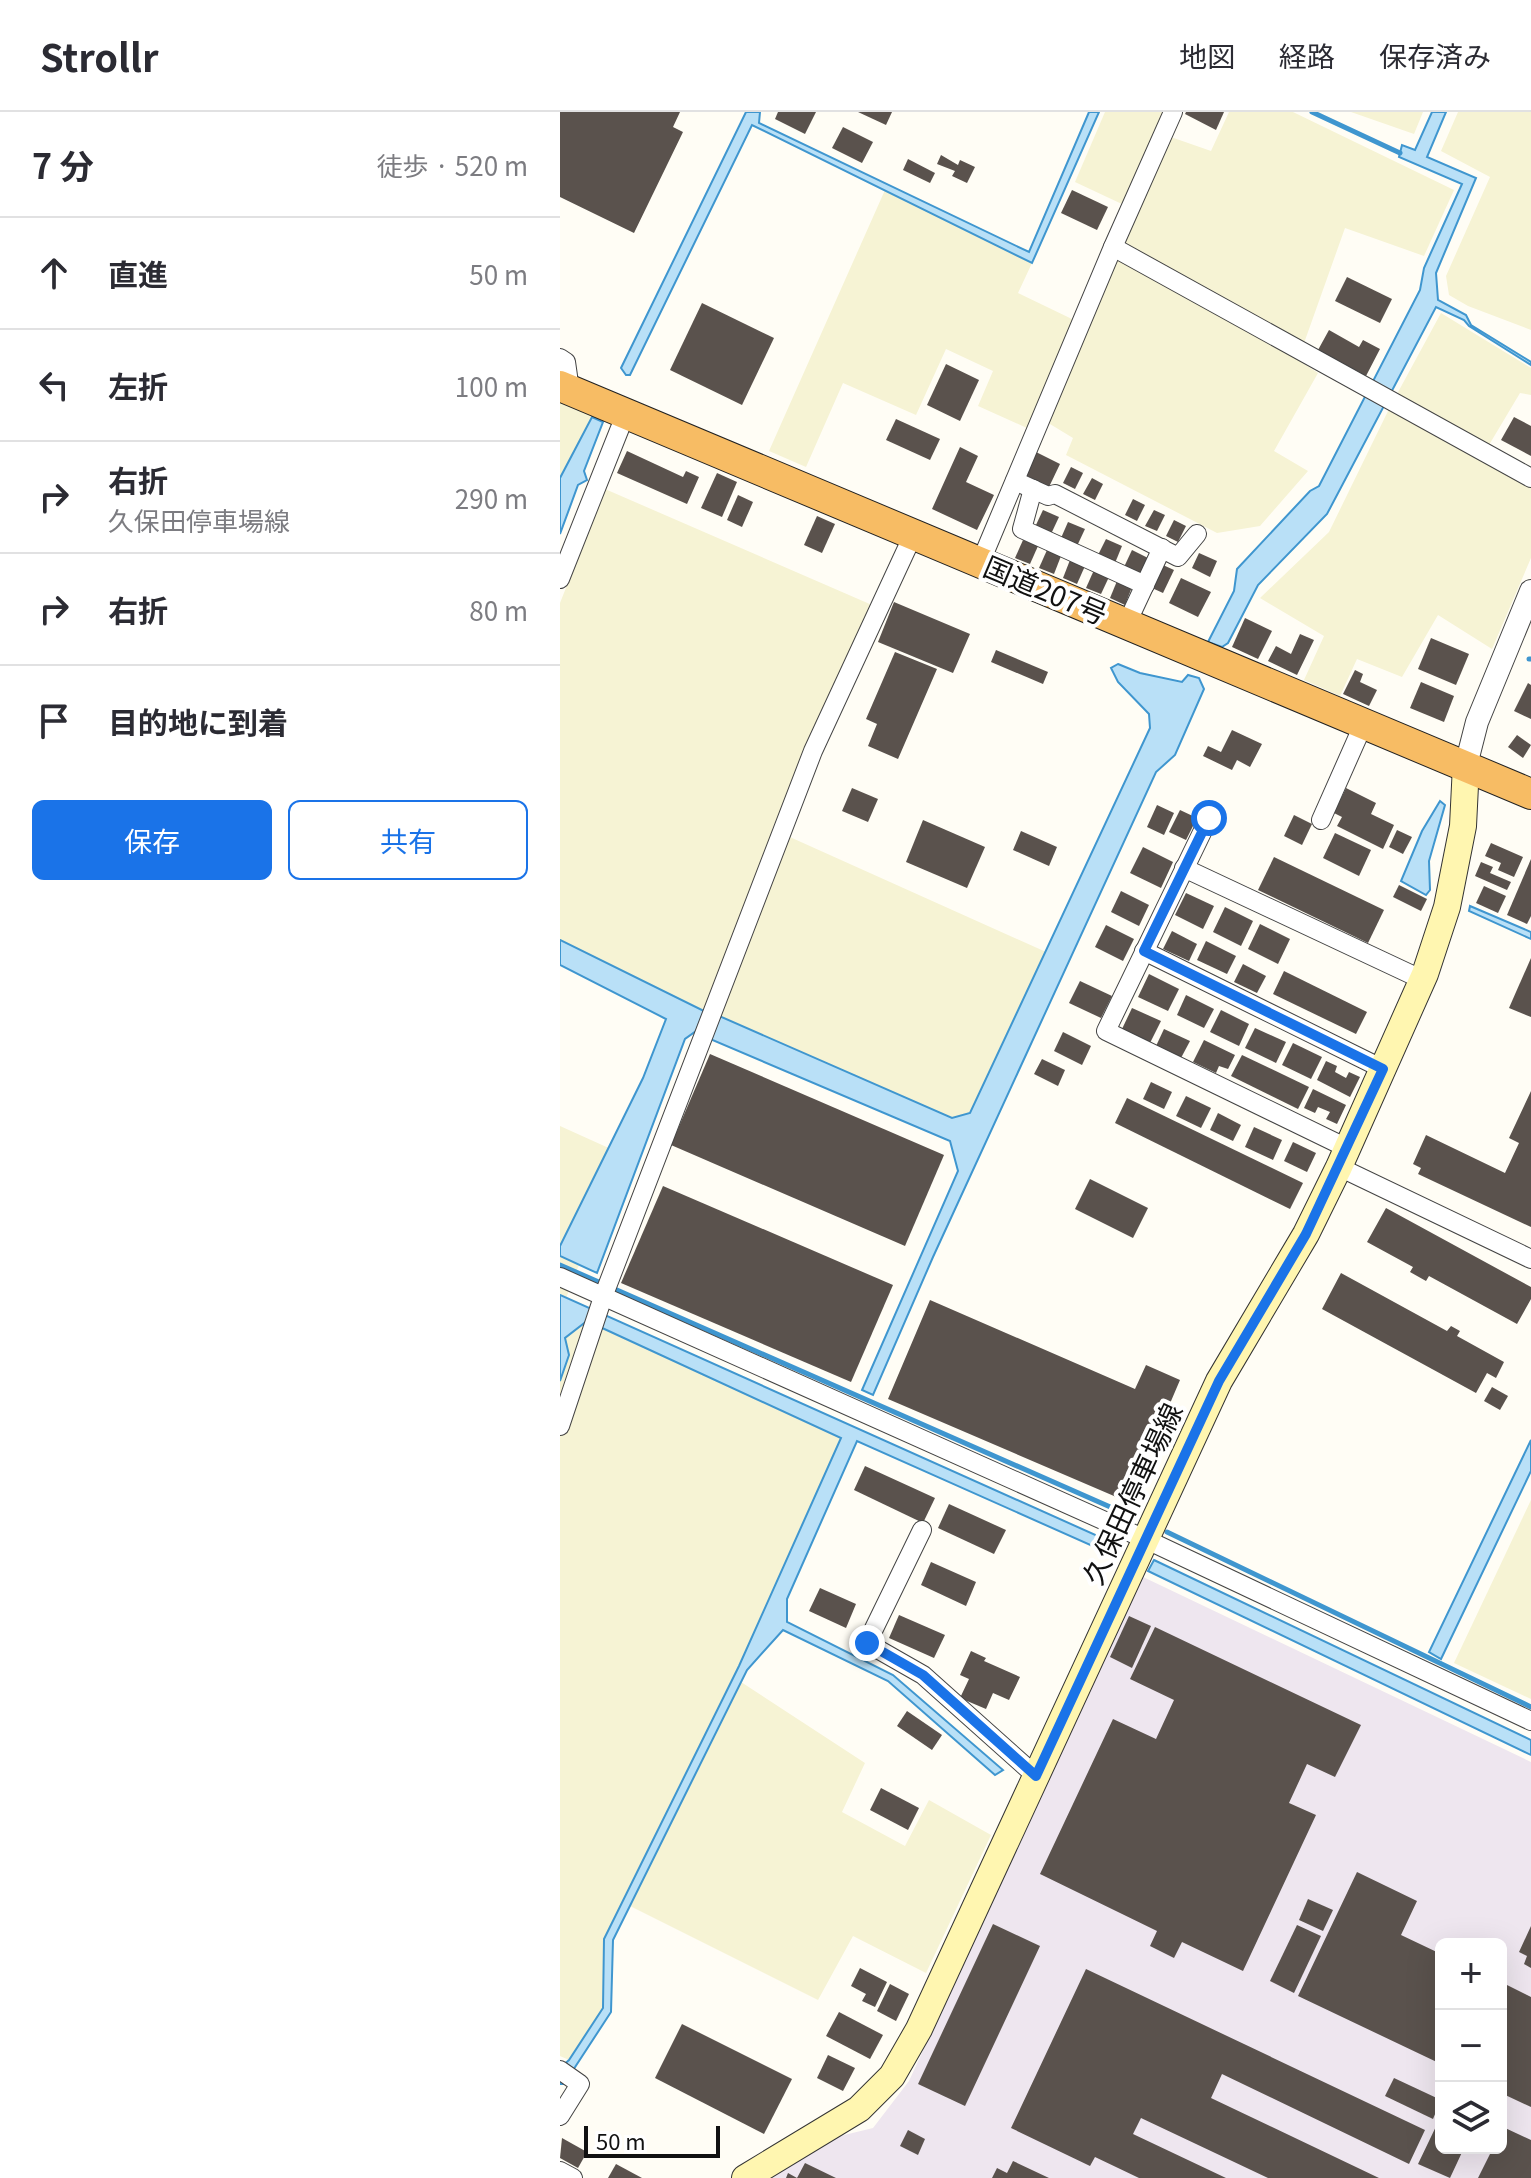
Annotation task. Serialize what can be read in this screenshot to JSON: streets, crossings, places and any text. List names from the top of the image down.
{
  "streets": {
    "highway": ["国道207号"],
    "main road": ["久保田停車場線"]
  },
  "crossings": [
    ["国道207号", "久保田停車場線"]
  ],
  "scale_bar": "50 m",
  "page": {
    "header": "Strollr",
    "nav": ["地図", "経路", "保存済み"],
    "heading": ["7 分", "徒歩 · 520 m"],
    "list": [
      ["直進", "50 m"],
      ["左折", "100 m"],
      ["右折", "久保田停車場線", "290 m"],
      ["右折", "80 m"],
      "目的地に到着"
    ],
    "buttons": ["保存", "共有"],
    "map_buttons": ["+", "−"],
    "scale": "50 m"
  }
}
